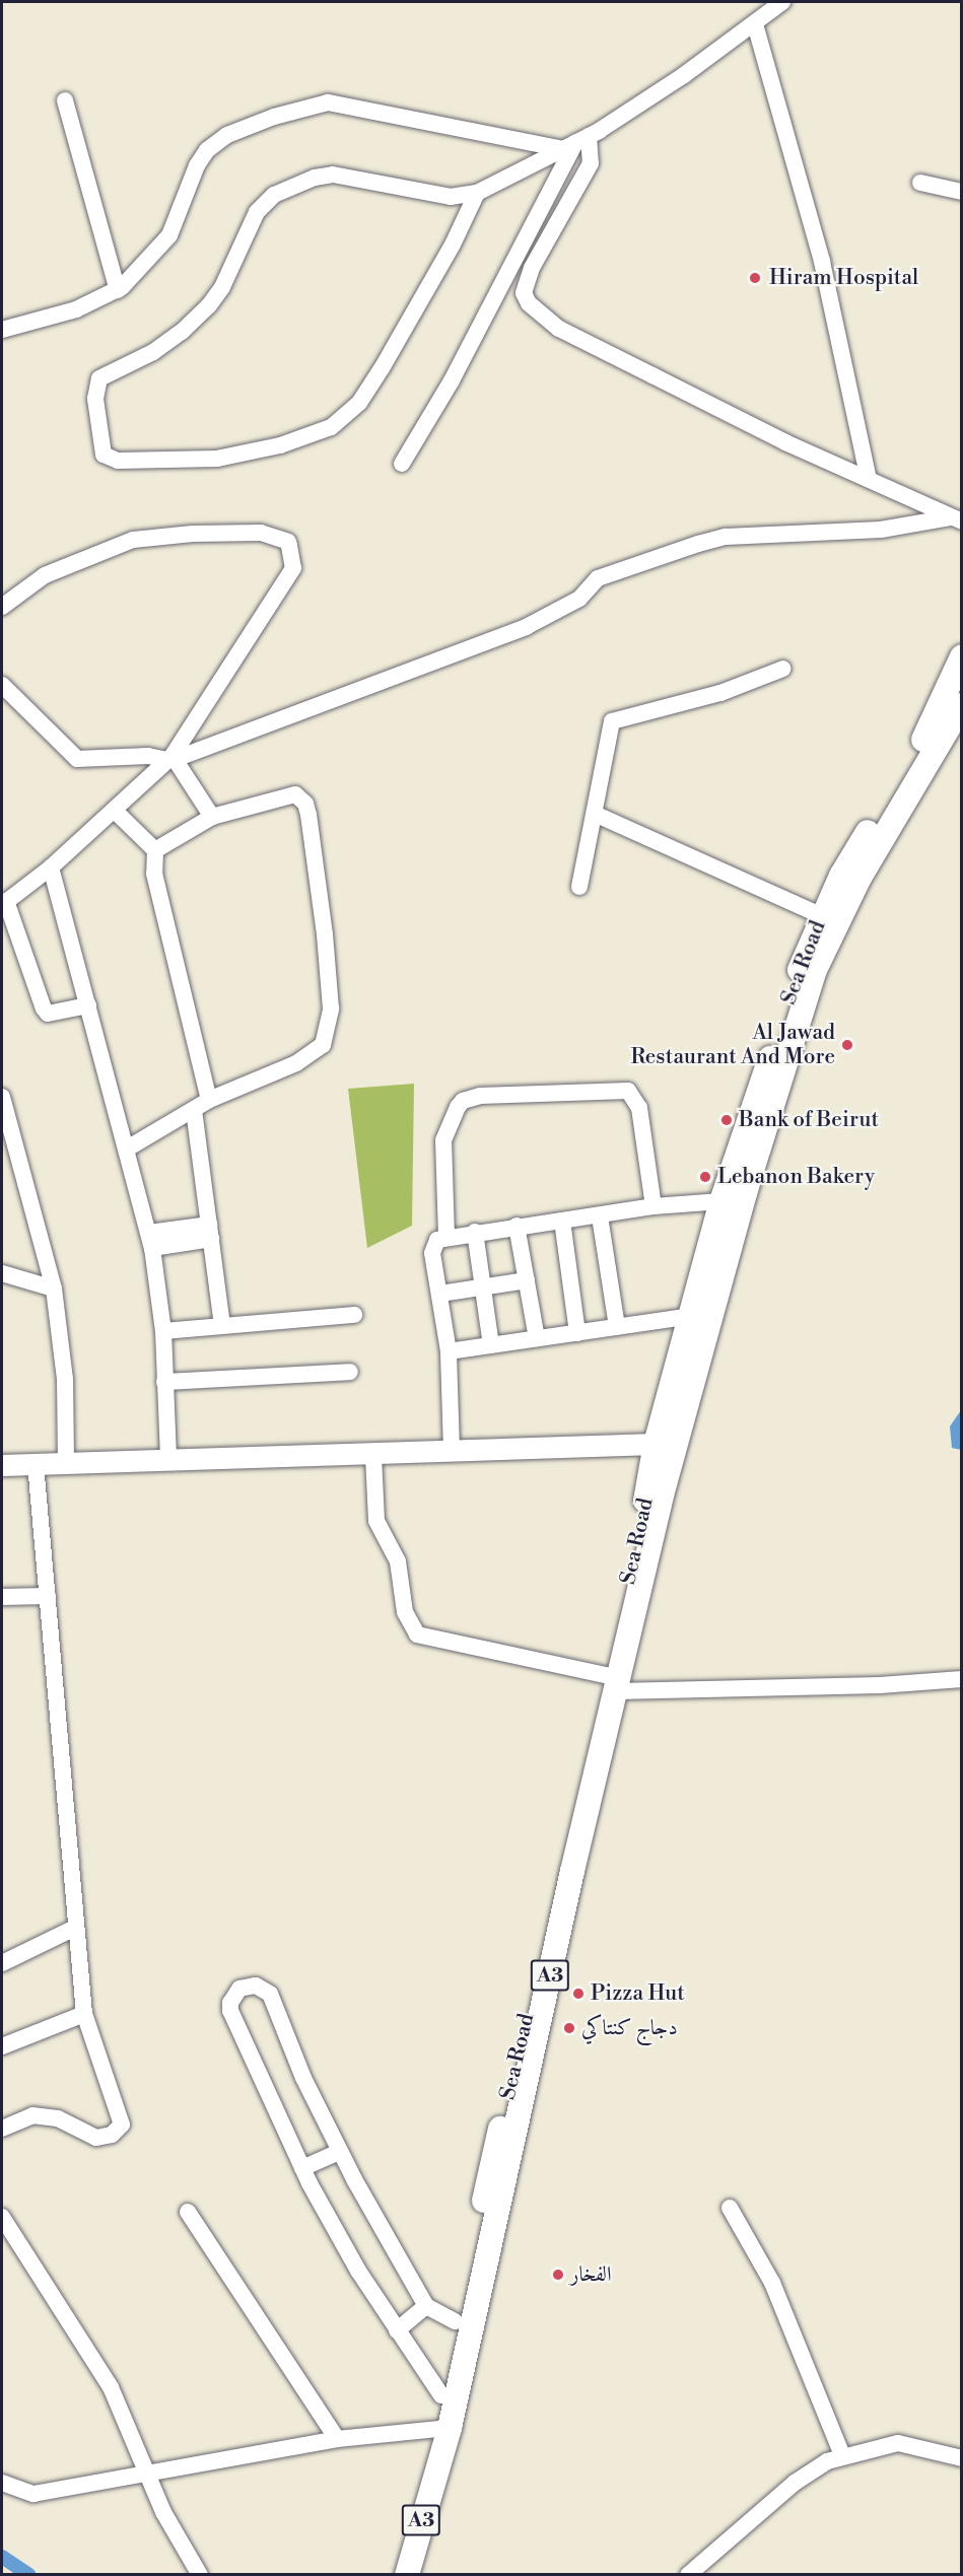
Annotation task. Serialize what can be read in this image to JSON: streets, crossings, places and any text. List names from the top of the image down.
{
  "streets": {
    "highway": ["Sea Road", "A3"]
  },
  "places": [
    "Hiram Hospital",
    "Al Jawad Restaurant And More",
    "Bank of Beirut",
    "Lebanon Bakery",
    "Pizza Hut",
    "دجاج كنتاكي",
    "الفخار"
  ]
}
